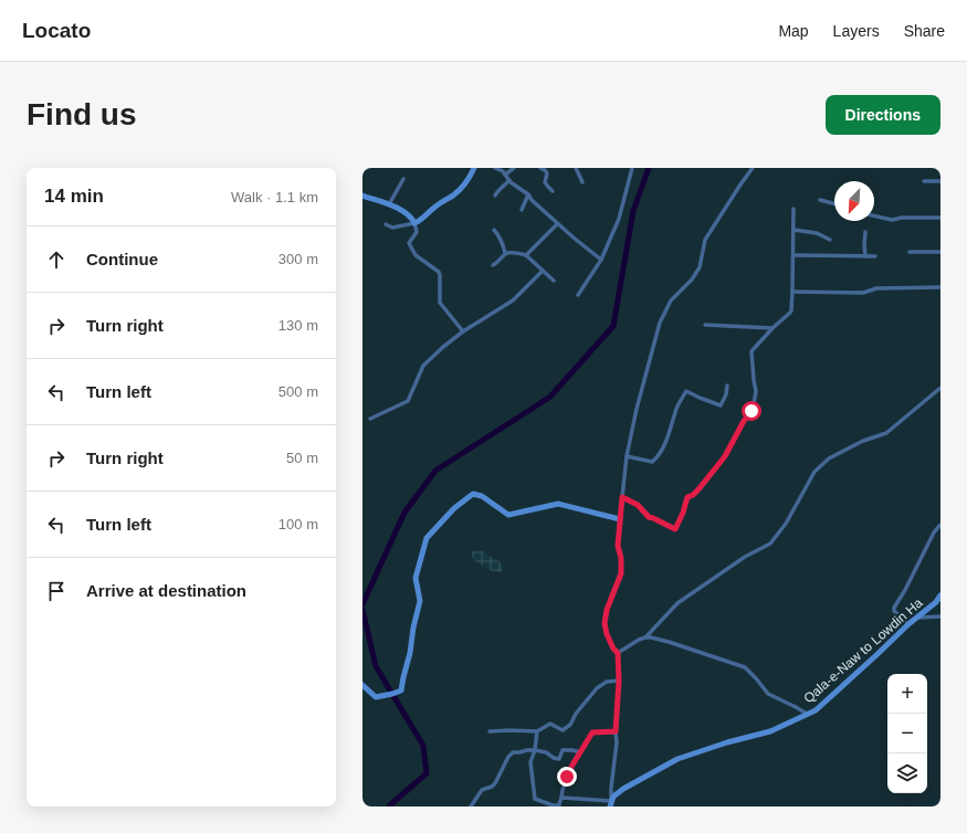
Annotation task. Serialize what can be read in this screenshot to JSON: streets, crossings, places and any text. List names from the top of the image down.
{
  "streets": {
    "street": ["Qala-e-Naw to Lowdin Ha"]
  },
  "north": "bottom left",
  "page": {
    "header": "Locato",
    "nav": ["Map", "Layers", "Share"],
    "buttons": "Directions",
    "title": "Find us",
    "heading": ["14 min", "Walk · 1.1 km"],
    "list": [
      ["Continue", "300 m"],
      ["Turn right", "130 m"],
      ["Turn left", "500 m"],
      ["Turn right", "50 m"],
      ["Turn left", "100 m"],
      "Arrive at destination"
    ],
    "map_buttons": ["+", "−"]
  }
}
